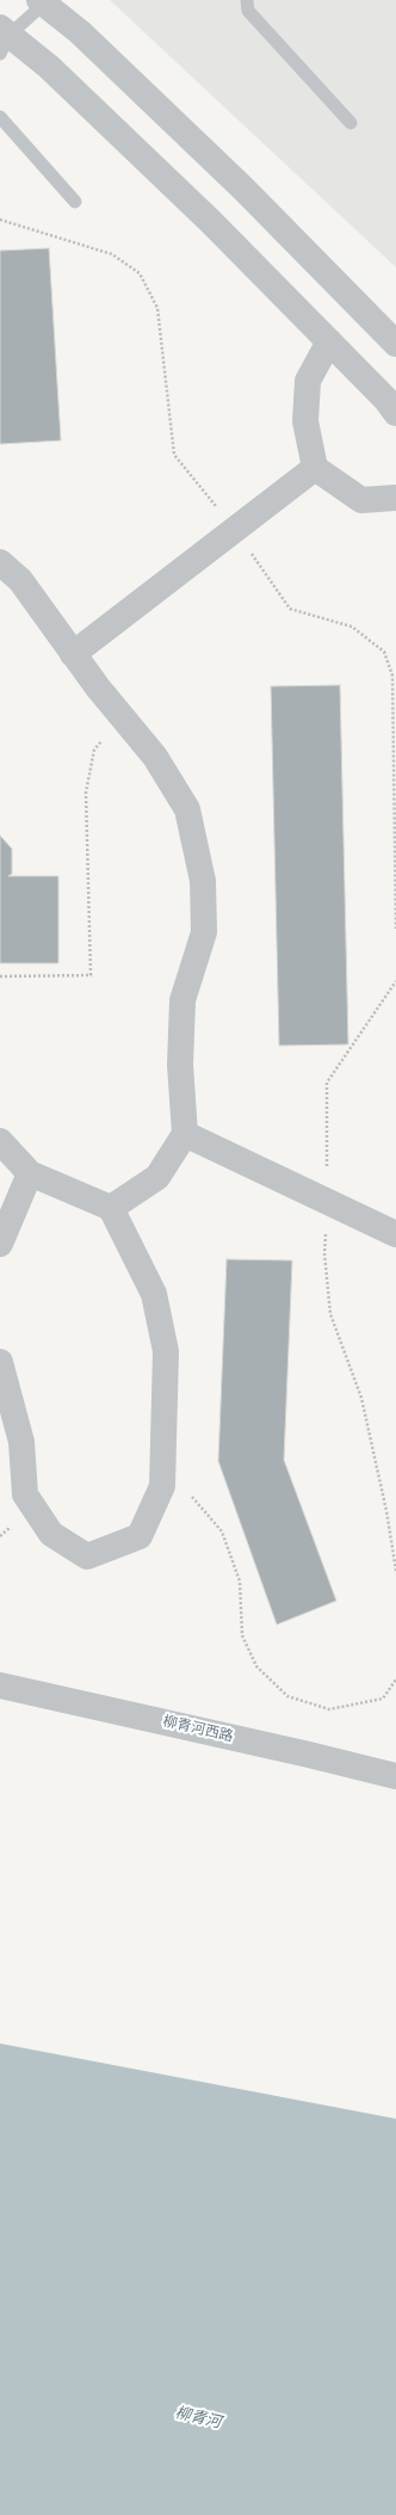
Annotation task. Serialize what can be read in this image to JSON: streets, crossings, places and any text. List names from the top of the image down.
{
  "streets": {
    "street": ["柳青河西路"]
  },
  "water": ["柳青河"]
}
